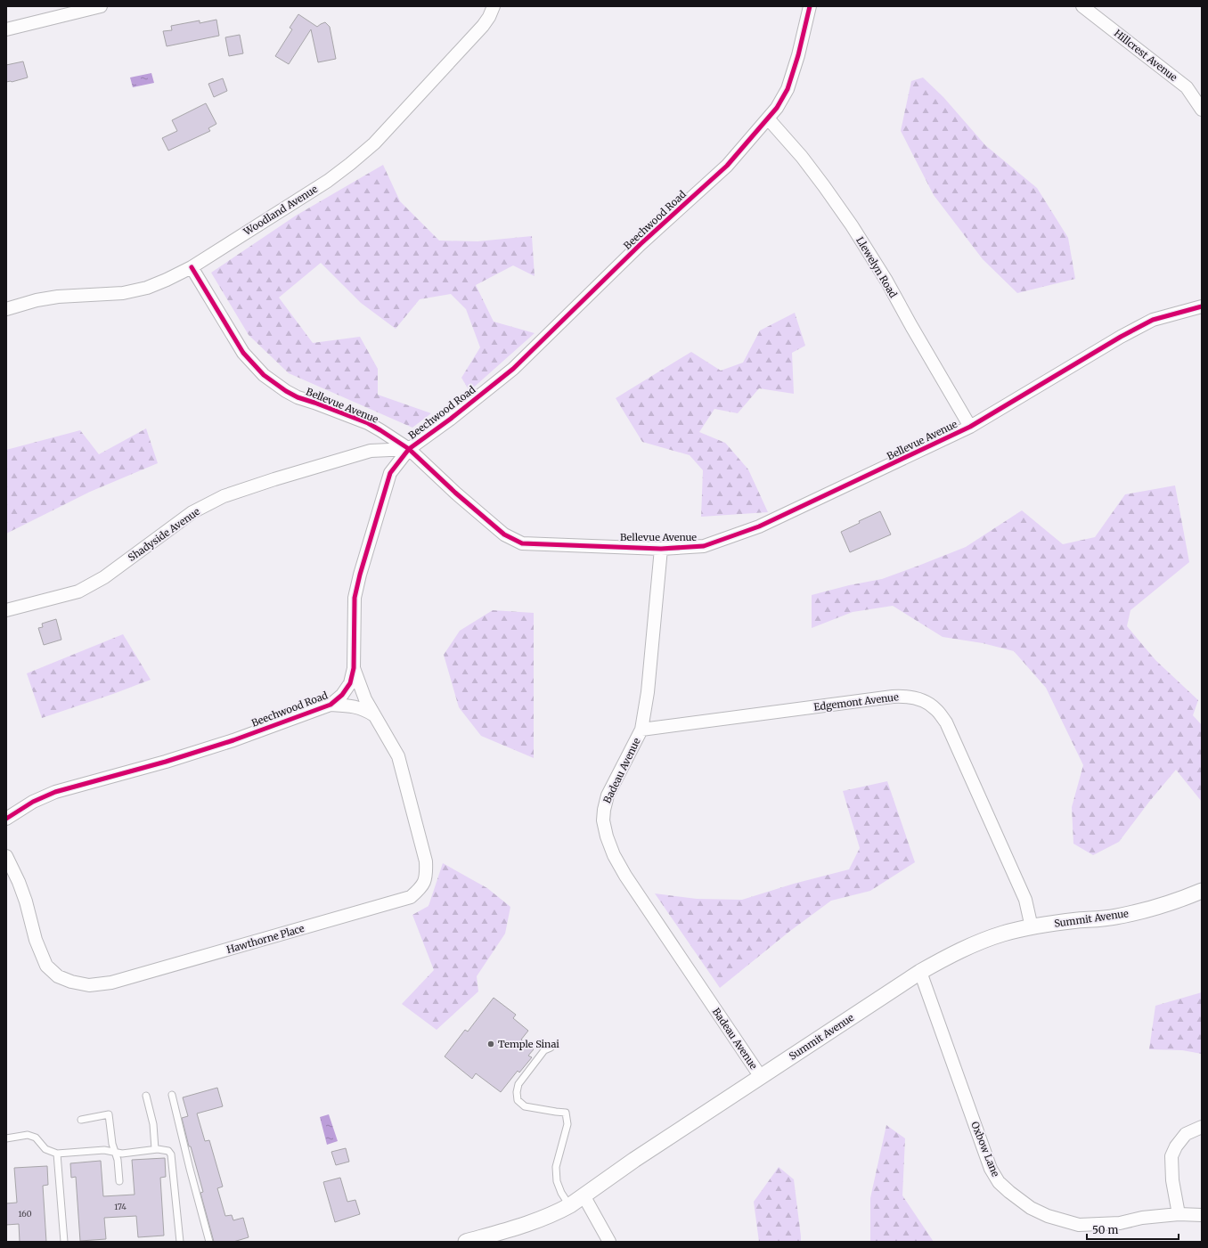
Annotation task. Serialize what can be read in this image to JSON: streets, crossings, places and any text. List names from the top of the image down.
{
  "streets": {
    "street": [
      "Hillcrest Avenue",
      "Woodland Avenue",
      "Beechwood Road",
      "Llewelyn Road",
      "Bellevue Avenue",
      "Shadyside Avenue",
      "Edgemont Avenue",
      "Badeau Avenue",
      "Summit Avenue",
      "Hawthorne Place",
      "Oxbow Lane"
    ]
  },
  "crossings": [
    ["Woodland Avenue", "Bellevue Avenue"],
    ["Beechwood Road", "Llewelyn Road"],
    ["Beechwood Road", "Bellevue Avenue"],
    ["Beechwood Road", "Shadyside Avenue"],
    ["Beechwood Road", "Hawthorne Place"],
    ["Llewelyn Road", "Bellevue Avenue"],
    ["Bellevue Avenue", "Shadyside Avenue"],
    ["Bellevue Avenue", "Badeau Avenue"],
    ["Edgemont Avenue", "Badeau Avenue"],
    ["Edgemont Avenue", "Summit Avenue"],
    ["Badeau Avenue", "Summit Avenue"],
    ["Summit Avenue", "Oxbow Lane"]
  ],
  "places": ["Temple Sinai"],
  "house_numbers": ["174", "160"],
  "scale_bar": "50 m"
}
